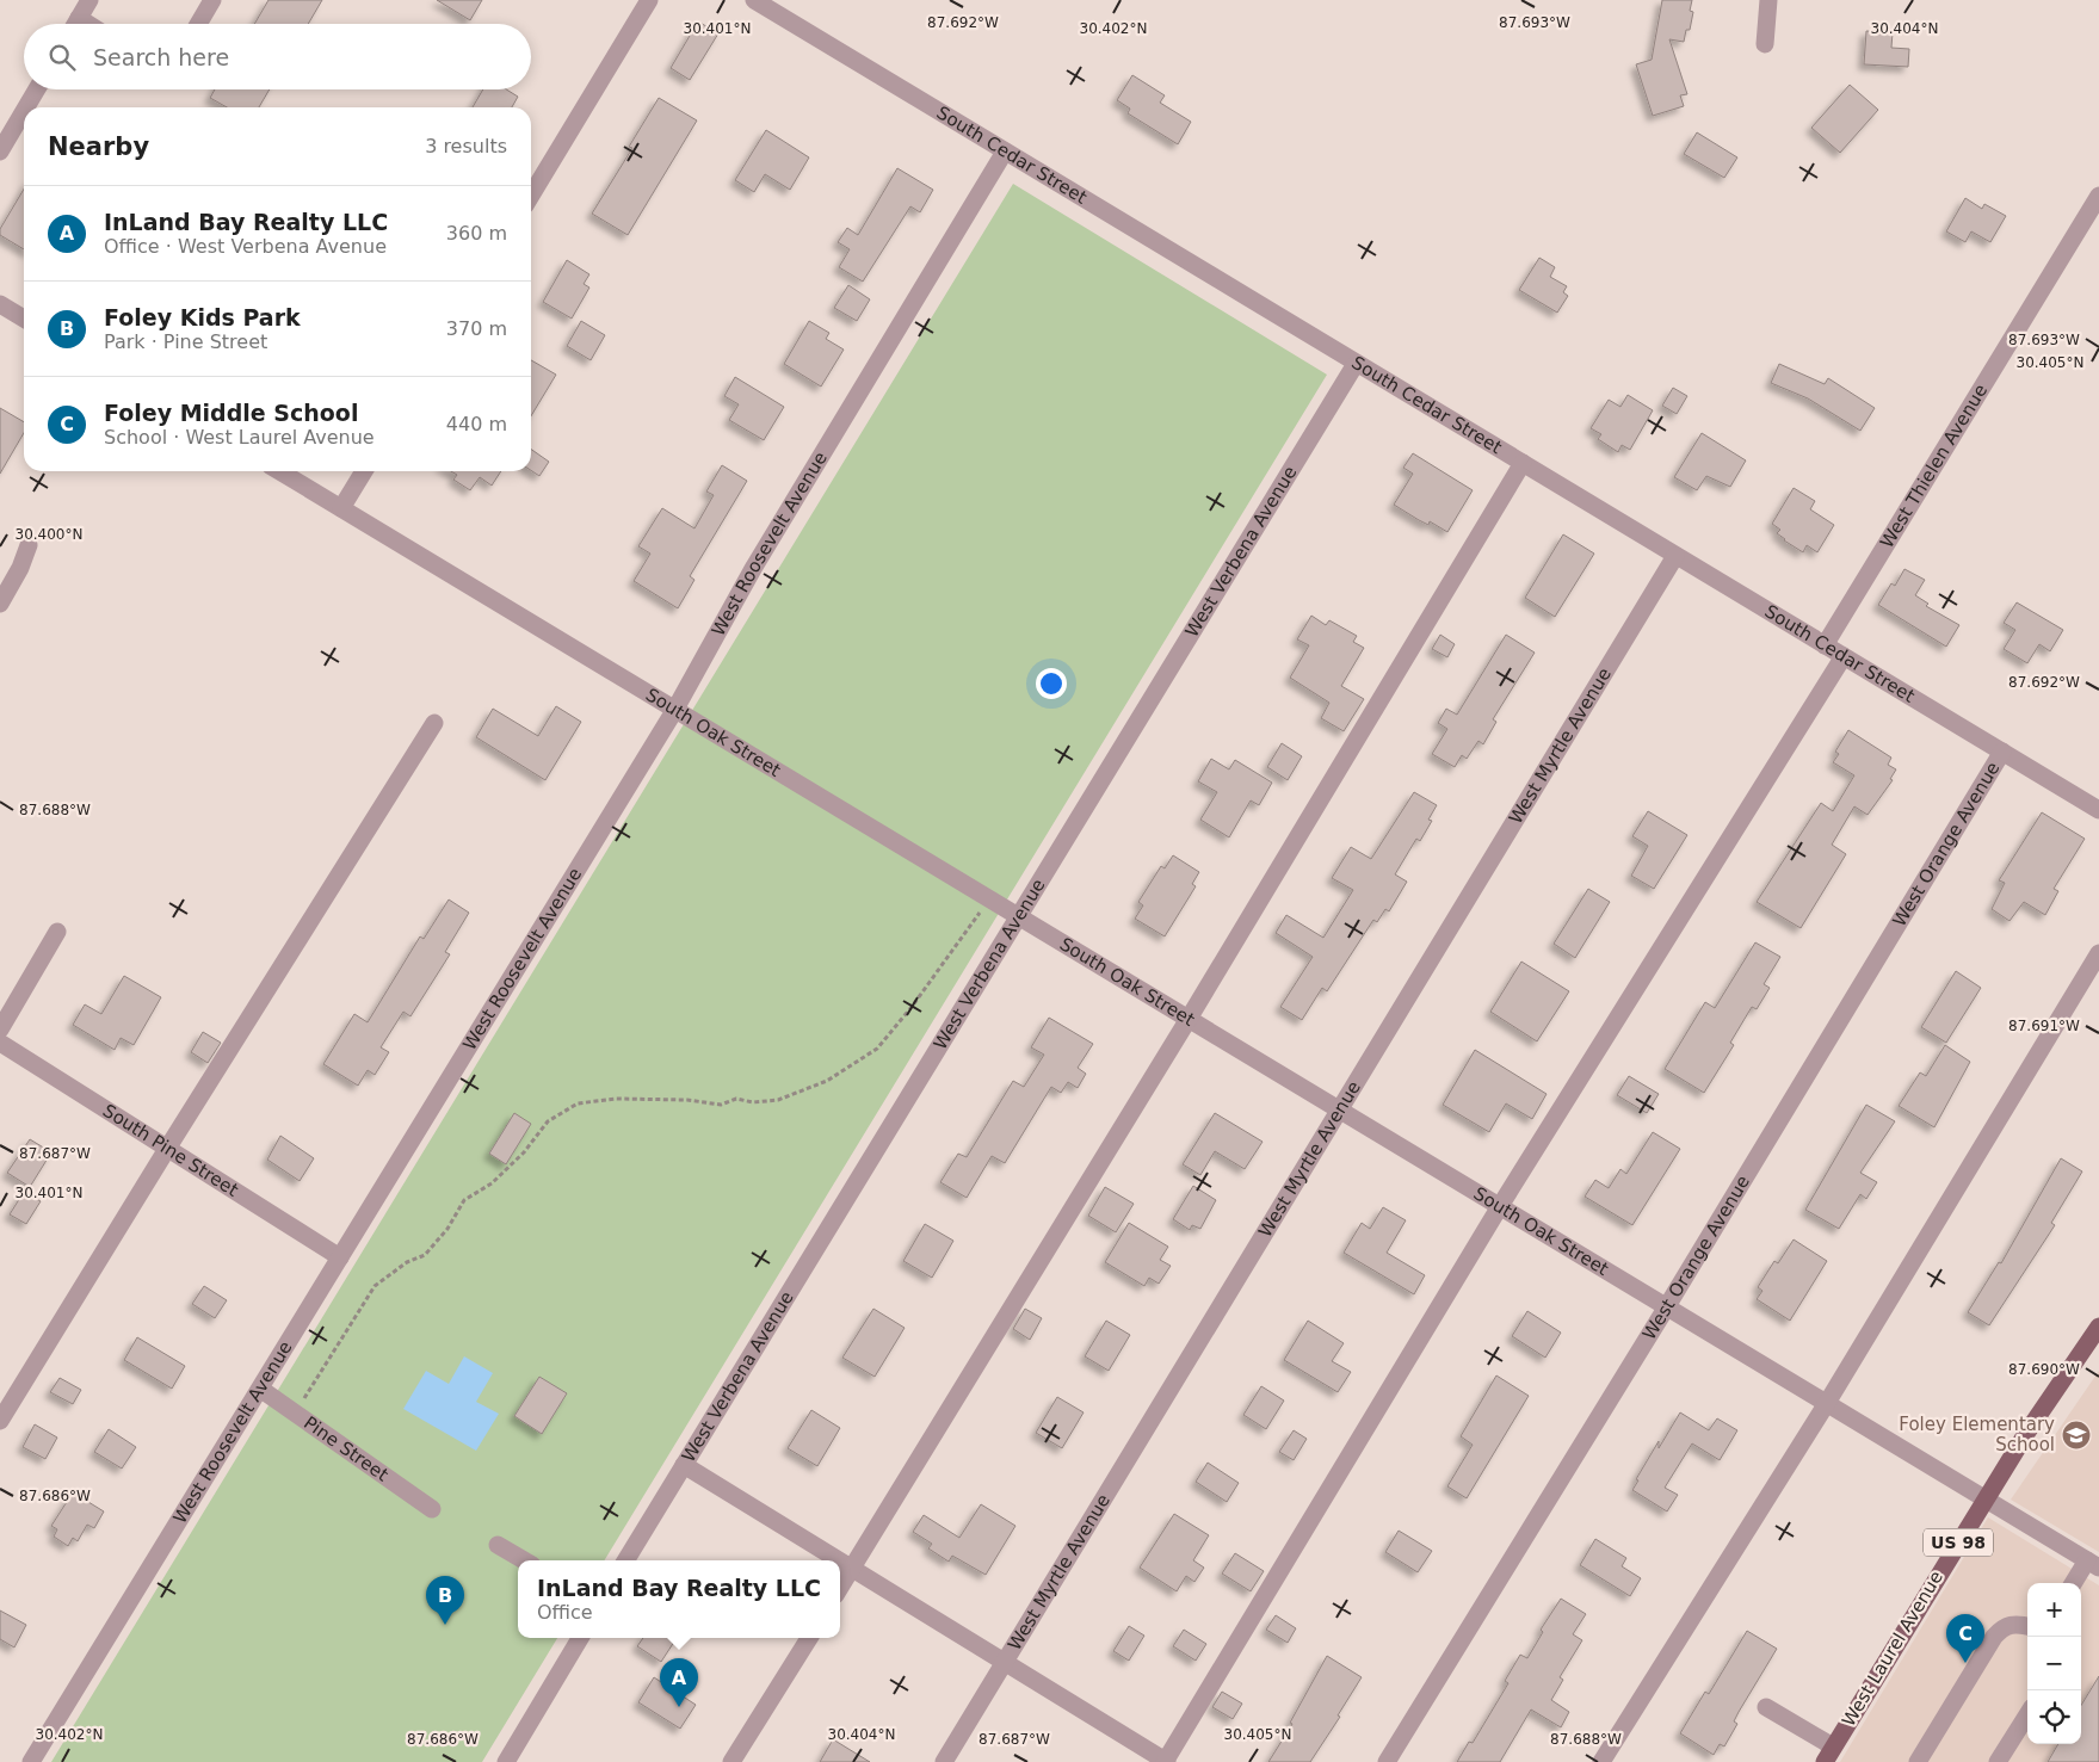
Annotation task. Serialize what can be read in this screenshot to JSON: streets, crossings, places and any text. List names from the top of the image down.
{
  "streets": {
    "main road": ["US 98", "West Laurel Avenue"],
    "street": [
      "South Cedar Street",
      "West Thielen Avenue",
      "West Roosevelt Avenue",
      "West Verbena Avenue",
      "South Oak Street",
      "West Myrtle Avenue",
      "West Orange Avenue",
      "South Pine Street",
      "Pine Street"
    ]
  },
  "crossings": [
    ["South Cedar Street", "West Thielen Avenue"],
    ["South Cedar Street", "West Roosevelt Avenue"],
    ["South Cedar Street", "West Verbena Avenue"],
    ["South Cedar Street", "West Myrtle Avenue"],
    ["South Cedar Street", "West Orange Avenue"],
    ["West Roosevelt Avenue", "South Oak Street"],
    ["West Roosevelt Avenue", "South Pine Street"],
    ["West Roosevelt Avenue", "Pine Street"],
    ["West Verbena Avenue", "South Oak Street"],
    ["South Oak Street", "West Myrtle Avenue"],
    ["South Oak Street", "West Orange Avenue"],
    ["South Oak Street", "West Laurel Avenue"]
  ],
  "places": {
    "school or university": ["Foley Elementary School"]
  },
  "page": {
    "search": "Search here",
    "heading": ["Nearby", "3 results"],
    "list": [
      {
        "mark": "A",
        "name": "InLand Bay Realty LLC",
        "note": "Office · West Verbena Avenue",
        "value": "360 m"
      },
      {
        "mark": "B",
        "name": "Foley Kids Park",
        "note": "Park · Pine Street",
        "value": "370 m"
      },
      {
        "mark": "C",
        "name": "Foley Middle School",
        "note": "School · West Laurel Avenue",
        "value": "440 m"
      }
    ],
    "popup": ["InLand Bay Realty LLC", "Office"],
    "pins": ["B", "C", "A"],
    "map_buttons": ["+", "−"]
  },
  "coordinates": [
    "87.692°W",
    "87.693°W",
    "30.401°N",
    "30.402°N",
    "30.404°N",
    "30.405°N",
    "30.400°N",
    "87.688°W",
    "87.691°W",
    "87.687°W",
    "87.690°W",
    "87.686°W"
  ]
}
